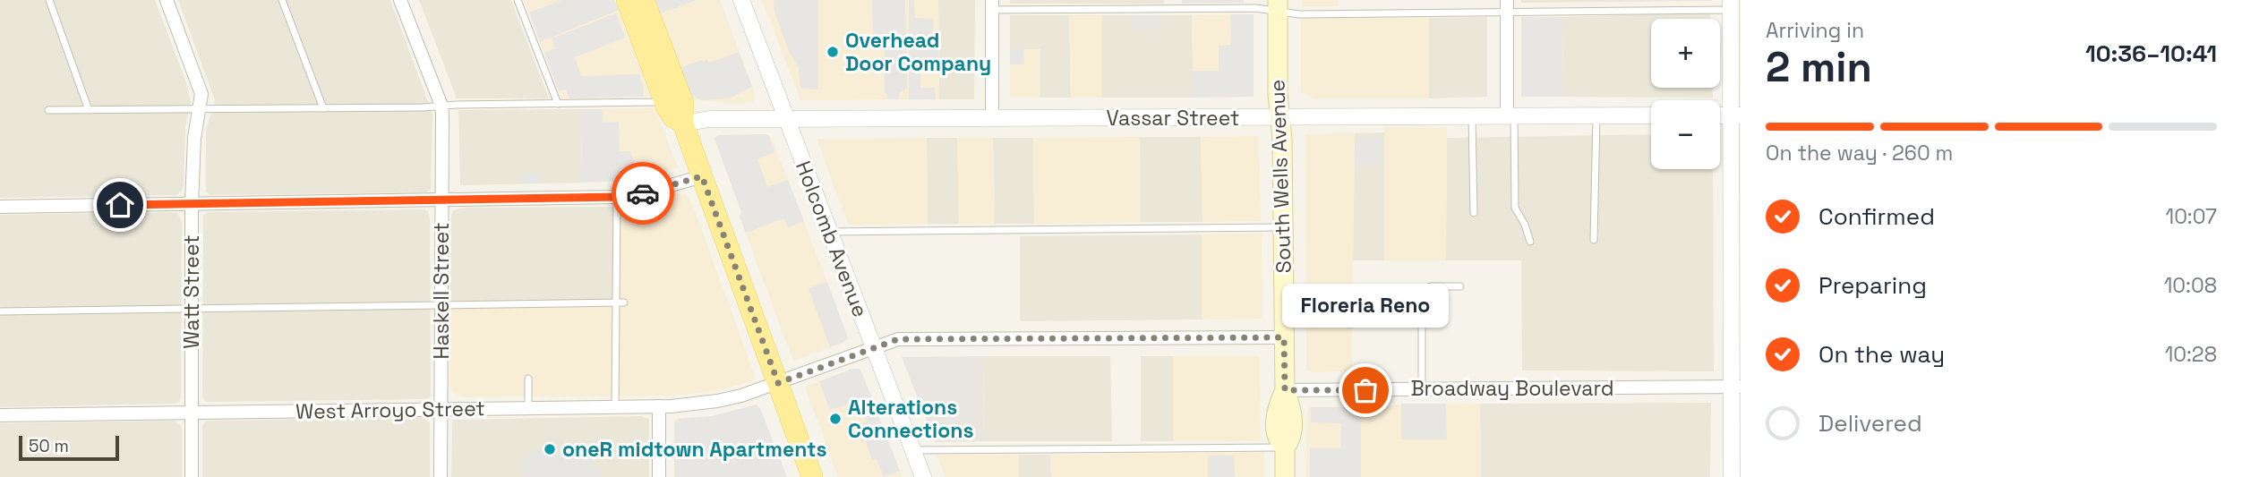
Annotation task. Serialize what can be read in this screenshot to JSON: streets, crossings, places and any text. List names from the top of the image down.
{
  "streets": {
    "main road": ["South Wells Avenue"],
    "street": [
      "Vassar Street",
      "Holcomb Avenue",
      "Haskell Street",
      "Watt Street",
      "Broadway Boulevard",
      "West Arroyo Street"
    ]
  },
  "crossings": [
    ["Vassar Street", "South Wells Avenue"],
    ["Vassar Street", "Holcomb Avenue"],
    ["South Wells Avenue", "Broadway Boulevard"],
    ["South Wells Avenue", "West Arroyo Street"],
    ["Holcomb Avenue", "West Arroyo Street"],
    ["Haskell Street", "West Arroyo Street"],
    ["Watt Street", "West Arroyo Street"]
  ],
  "places": [
    "Overhead Door Company",
    "Floreria Reno",
    "Alterations Connections",
    "oneR midtown Apartments"
  ],
  "scale_bar": "50 m",
  "page": {
    "heading": ["2 min", "Arriving in", "10:36–10:41"],
    "map_buttons": ["+", "−"],
    "bar": "On the way · 260 m",
    "list": [
      ["Confirmed", "10:07"],
      ["Preparing", "10:08"],
      ["On the way", "10:28"],
      "Delivered"
    ],
    "bubble": "Floreria Reno",
    "scale": "50 m"
  }
}
